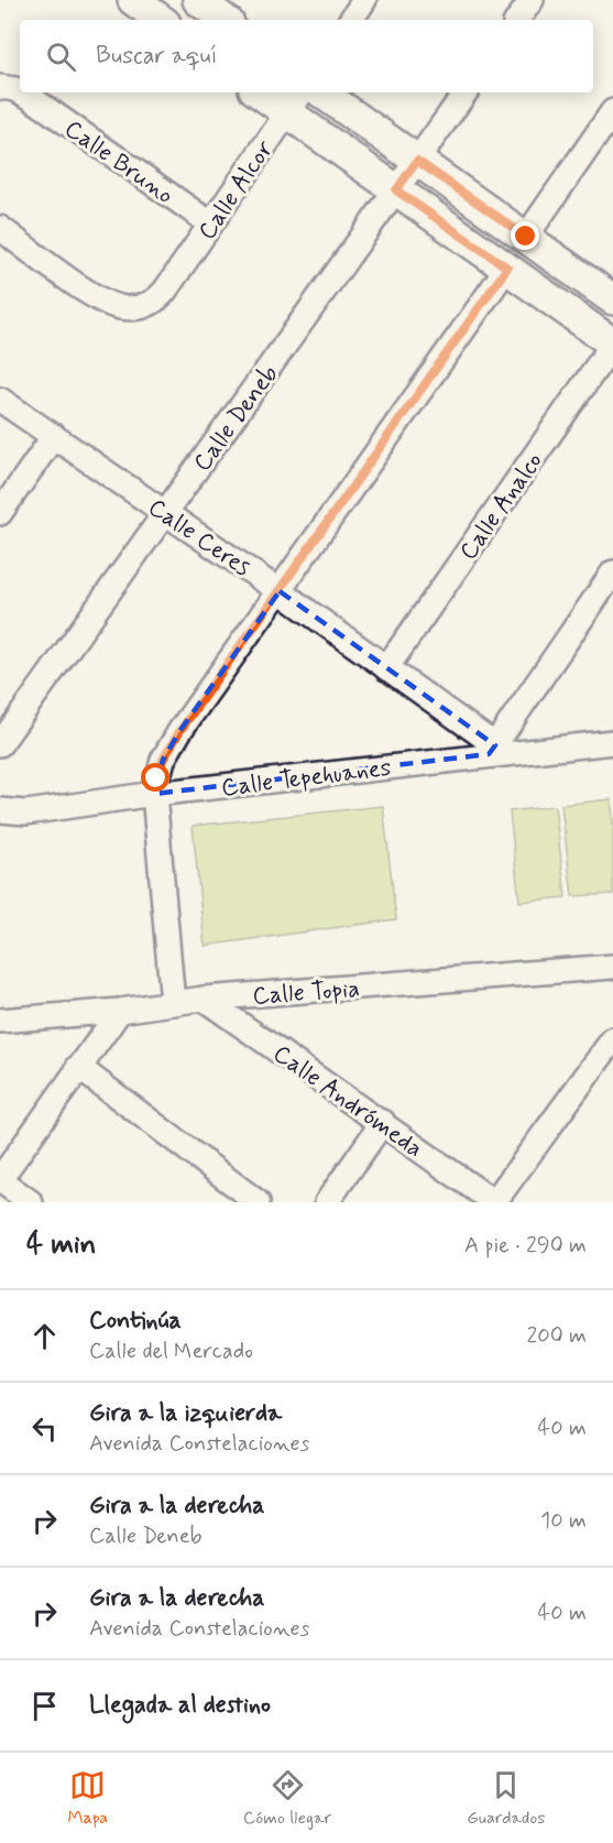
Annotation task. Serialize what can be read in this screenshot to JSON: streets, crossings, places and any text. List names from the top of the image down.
{
  "streets": {
    "street": [
      "Calle Bruno",
      "Calle Alcor",
      "Calle Deneb",
      "Calle Analco",
      "Calle Ceres",
      "Calle Tepehuanes",
      "Calle Topia",
      "Calle Andrómeda"
    ]
  },
  "crossings": [
    ["Calle Bruno", "Calle Alcor"],
    ["Calle Deneb", "Calle Ceres"],
    ["Calle Analco", "Calle Ceres"],
    ["Calle Ceres", "Calle Tepehuanes"],
    ["Calle Topia", "Calle Andrómeda"]
  ],
  "page": {
    "search": "Buscar aquí",
    "heading": ["4 min", "A pie · 290 m"],
    "list": [
      ["Continúa", "Calle del Mercado", "200 m"],
      ["Gira a la izquierda", "Avenida Constelaciones", "40 m"],
      ["Gira a la derecha", "Calle Deneb", "10 m"],
      ["Gira a la derecha", "Avenida Constelaciones", "40 m"],
      "Llegada al destino"
    ],
    "nav": ["Mapa", "Cómo llegar", "Guardados"]
  }
}
